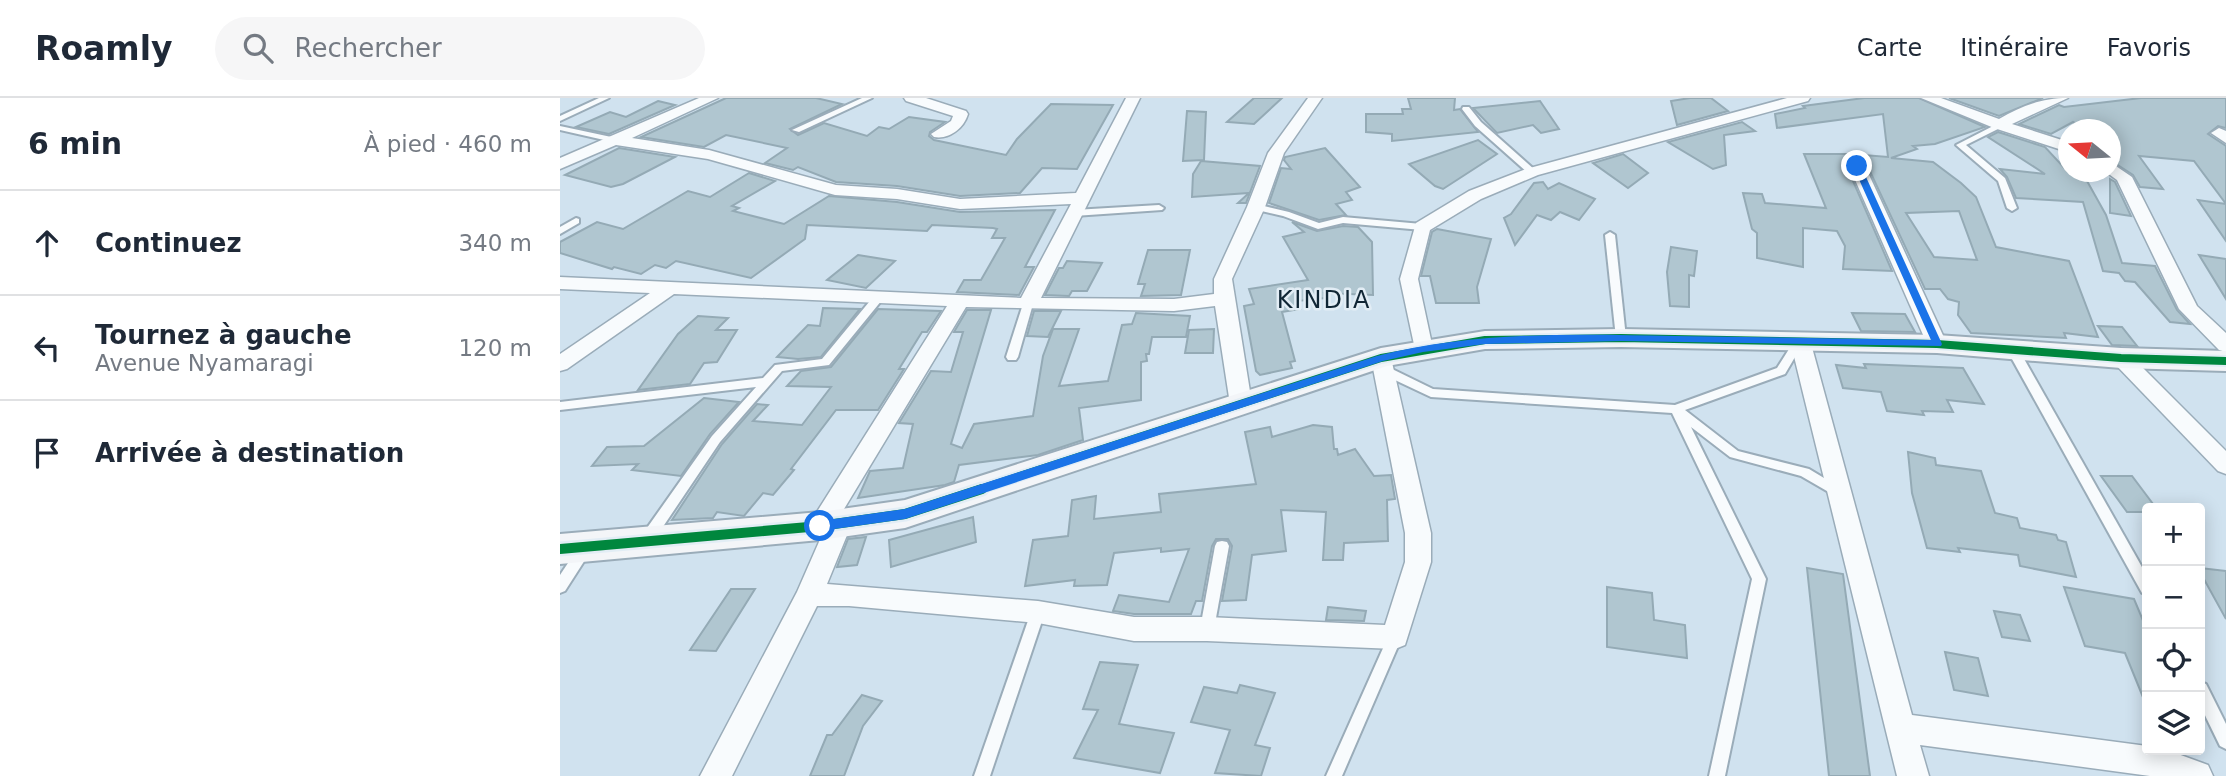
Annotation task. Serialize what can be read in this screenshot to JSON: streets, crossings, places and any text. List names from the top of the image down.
{
  "districts": ["KINDIA"],
  "north": "left",
  "page": {
    "header": "Roamly",
    "search": "Rechercher",
    "nav": ["Carte", "Itinéraire", "Favoris"],
    "heading": ["6 min", "À pied · 460 m"],
    "list": [
      ["Continuez", "340 m"],
      ["Tournez à gauche", "Avenue Nyamaragi", "120 m"],
      "Arrivée à destination"
    ],
    "map_buttons": ["+", "−"]
  }
}
